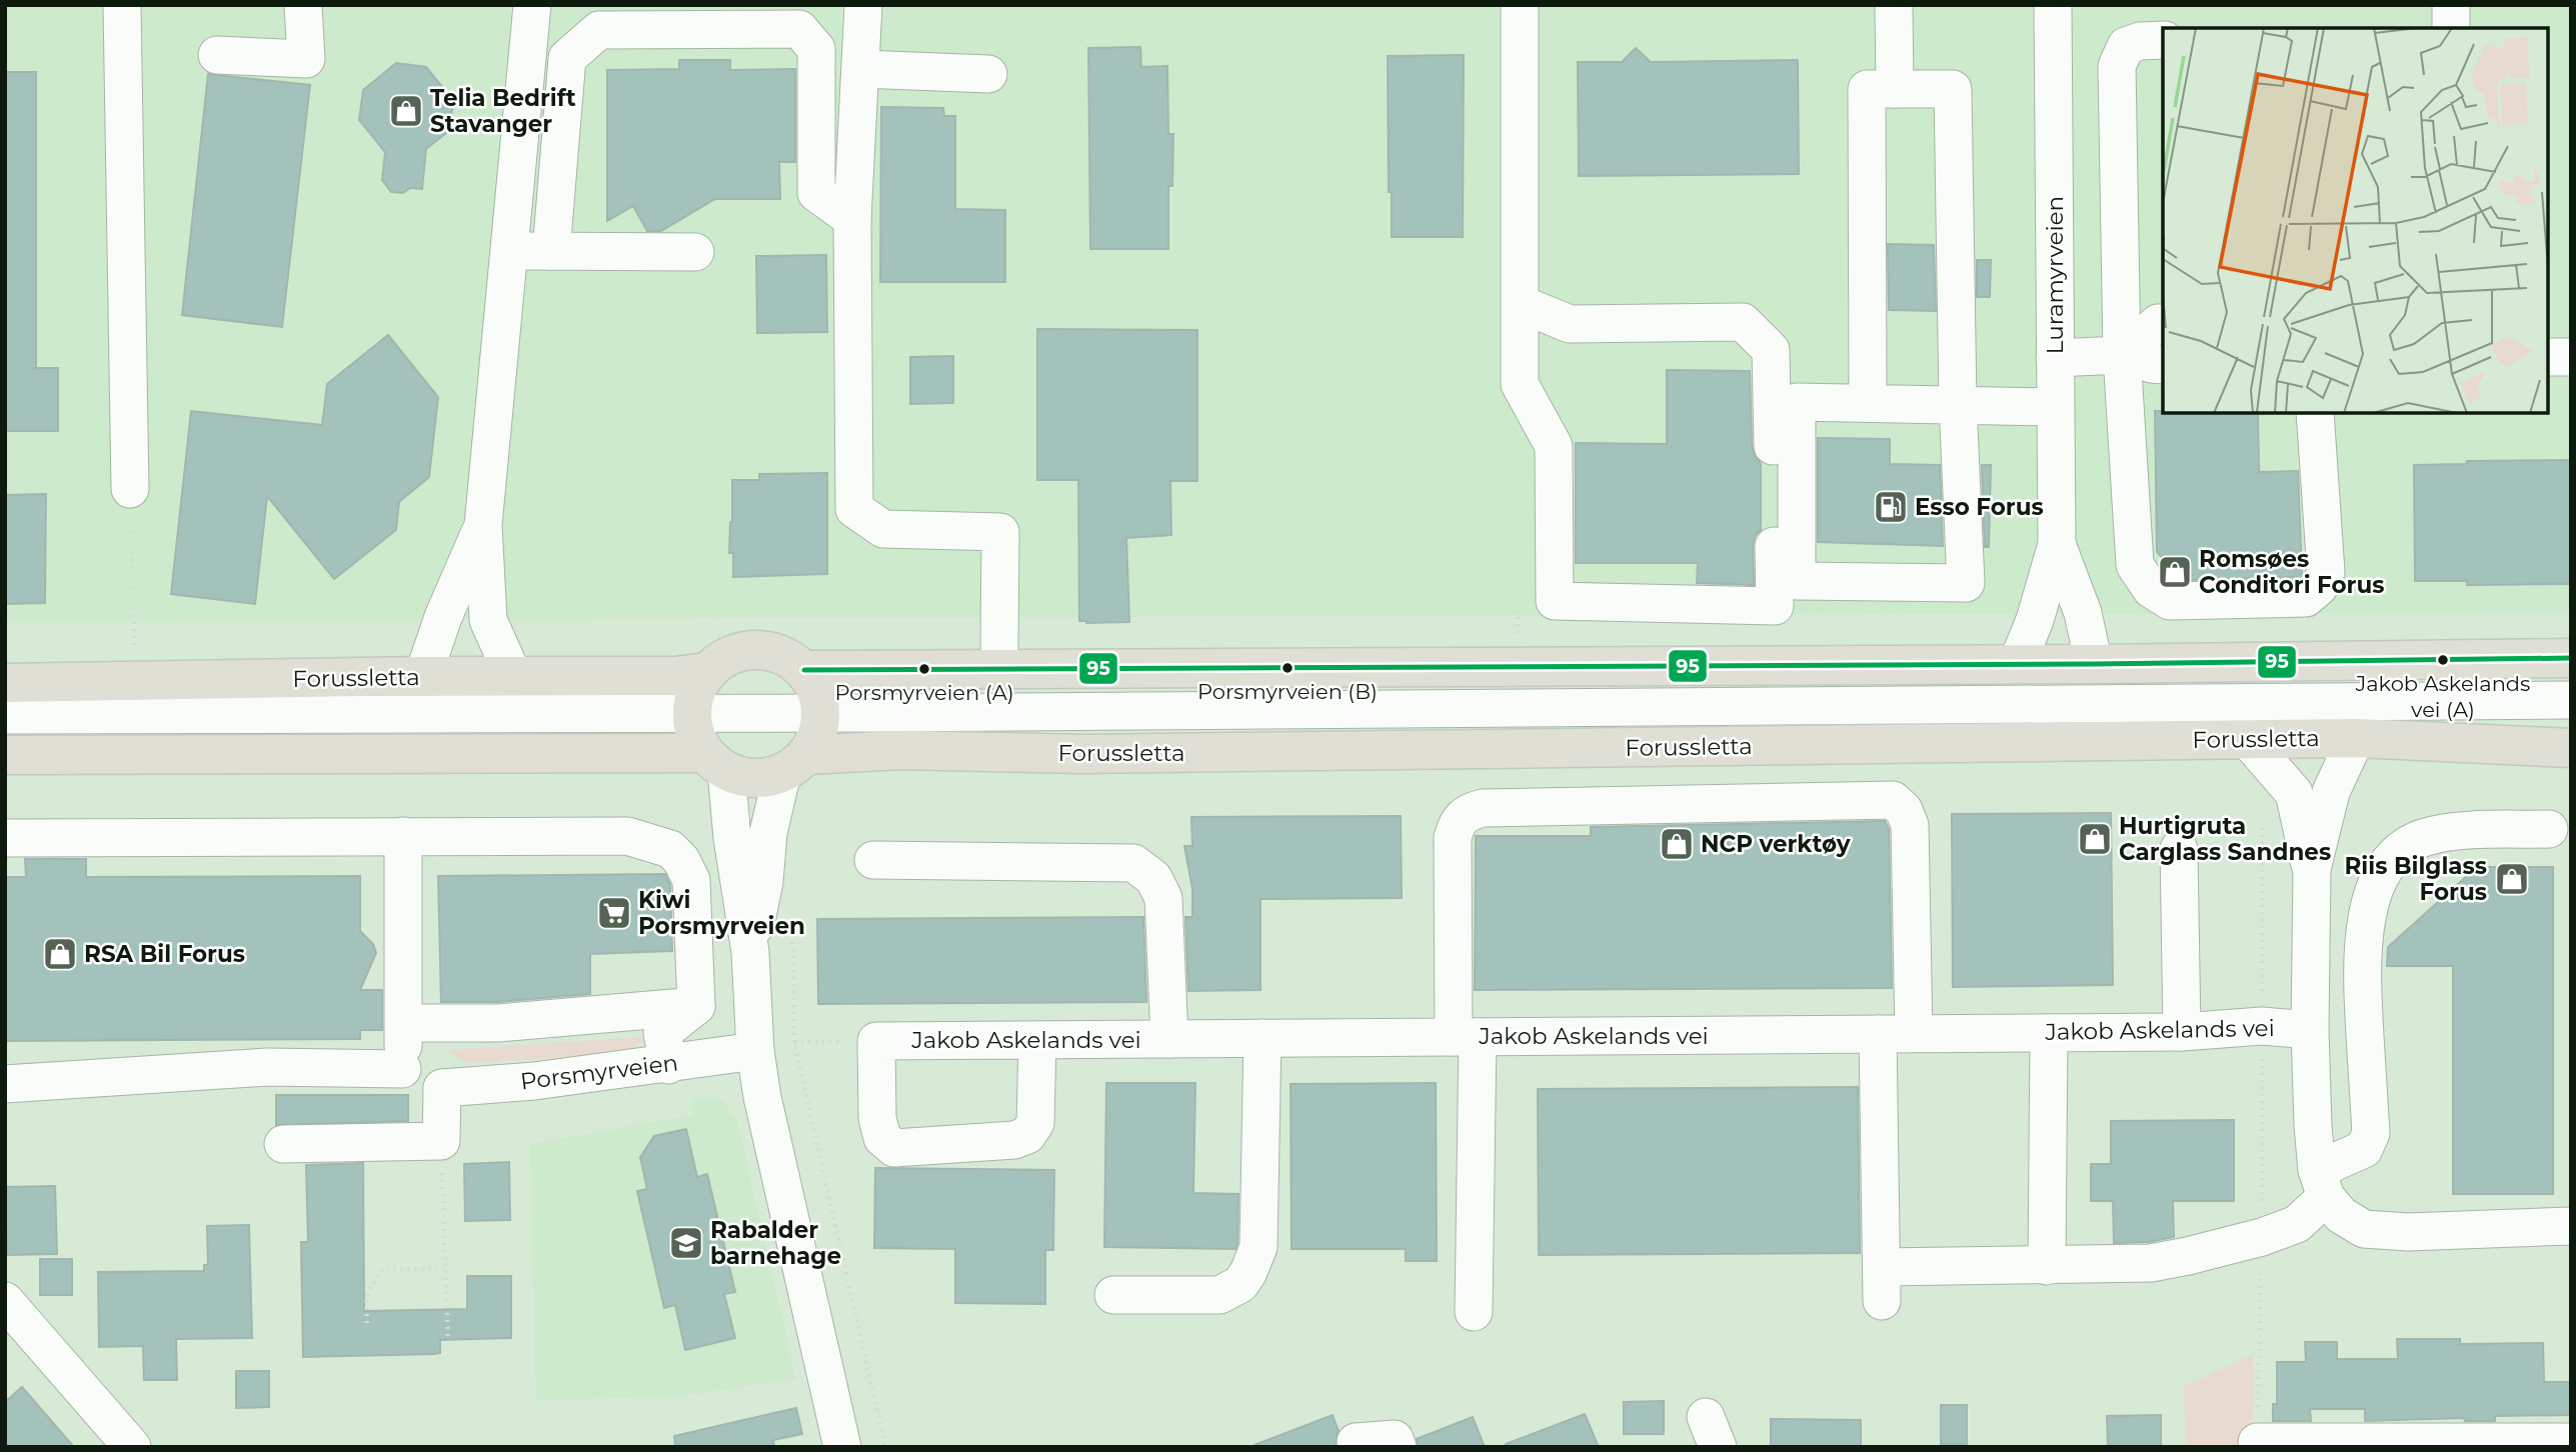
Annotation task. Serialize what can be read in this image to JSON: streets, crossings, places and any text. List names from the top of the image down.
{
  "streets": {
    "main road": ["Forussletta"],
    "street": ["Luramyrveien", "Jakob Askelands vei", "Porsmyrveien"]
  },
  "places": {
    "shop": [
      "Telia Bedrift Stavanger",
      "Romsøes Conditori Forus",
      "Hurtigruta Carglass Sandnes",
      "NCP verktøy",
      "Riis Bilglass Forus",
      "RSA Bil Forus"
    ],
    "fuel station": ["Esso Forus"],
    "other": ["Jakob Askelands vei (A)", "Porsmyrveien (B)", "Porsmyrveien (A)"],
    "supermarket": ["Kiwi Porsmyrveien"],
    "school or university": ["Rabalder barnehage"]
  },
  "lines": ["transit line 95"]
}
